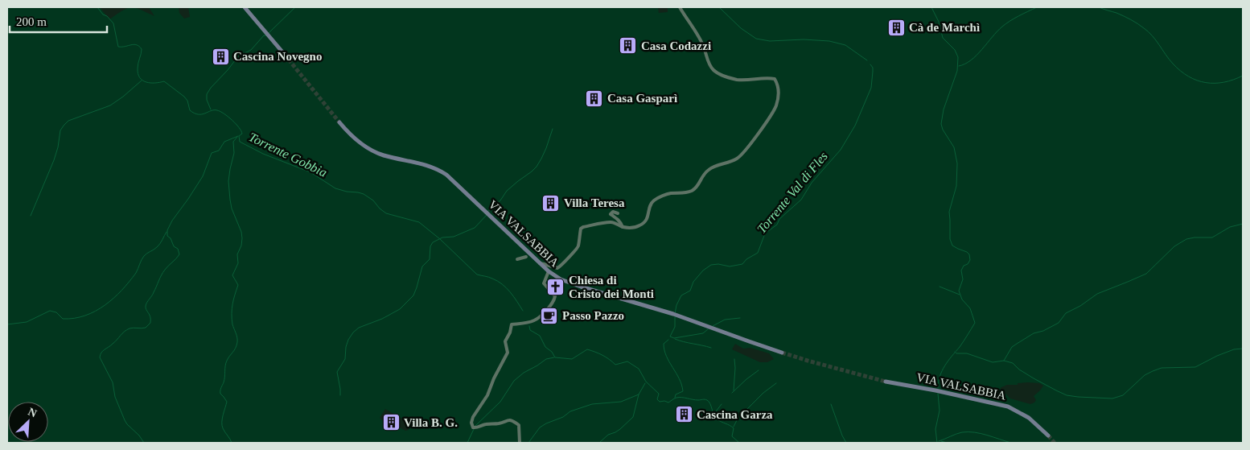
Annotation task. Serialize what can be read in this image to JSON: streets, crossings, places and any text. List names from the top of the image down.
{
  "streets": {
    "main road": ["VIA VALSABBIA"]
  },
  "water": ["Torrente Gobbia", "Torrente Val di Fles"],
  "places": {
    "building": [
      "Cà de Marchì",
      "Casa Codazzi",
      "Cascina Novegno",
      "Casa Gasparì",
      "Villa Teresa",
      "Cascina Garza",
      "Villa B. G."
    ],
    "church": ["Chiesa di Cristo dei Monti"],
    "cafe": ["Passo Pazzo"]
  },
  "scale_bar": "200 m",
  "north": "top right"
}
